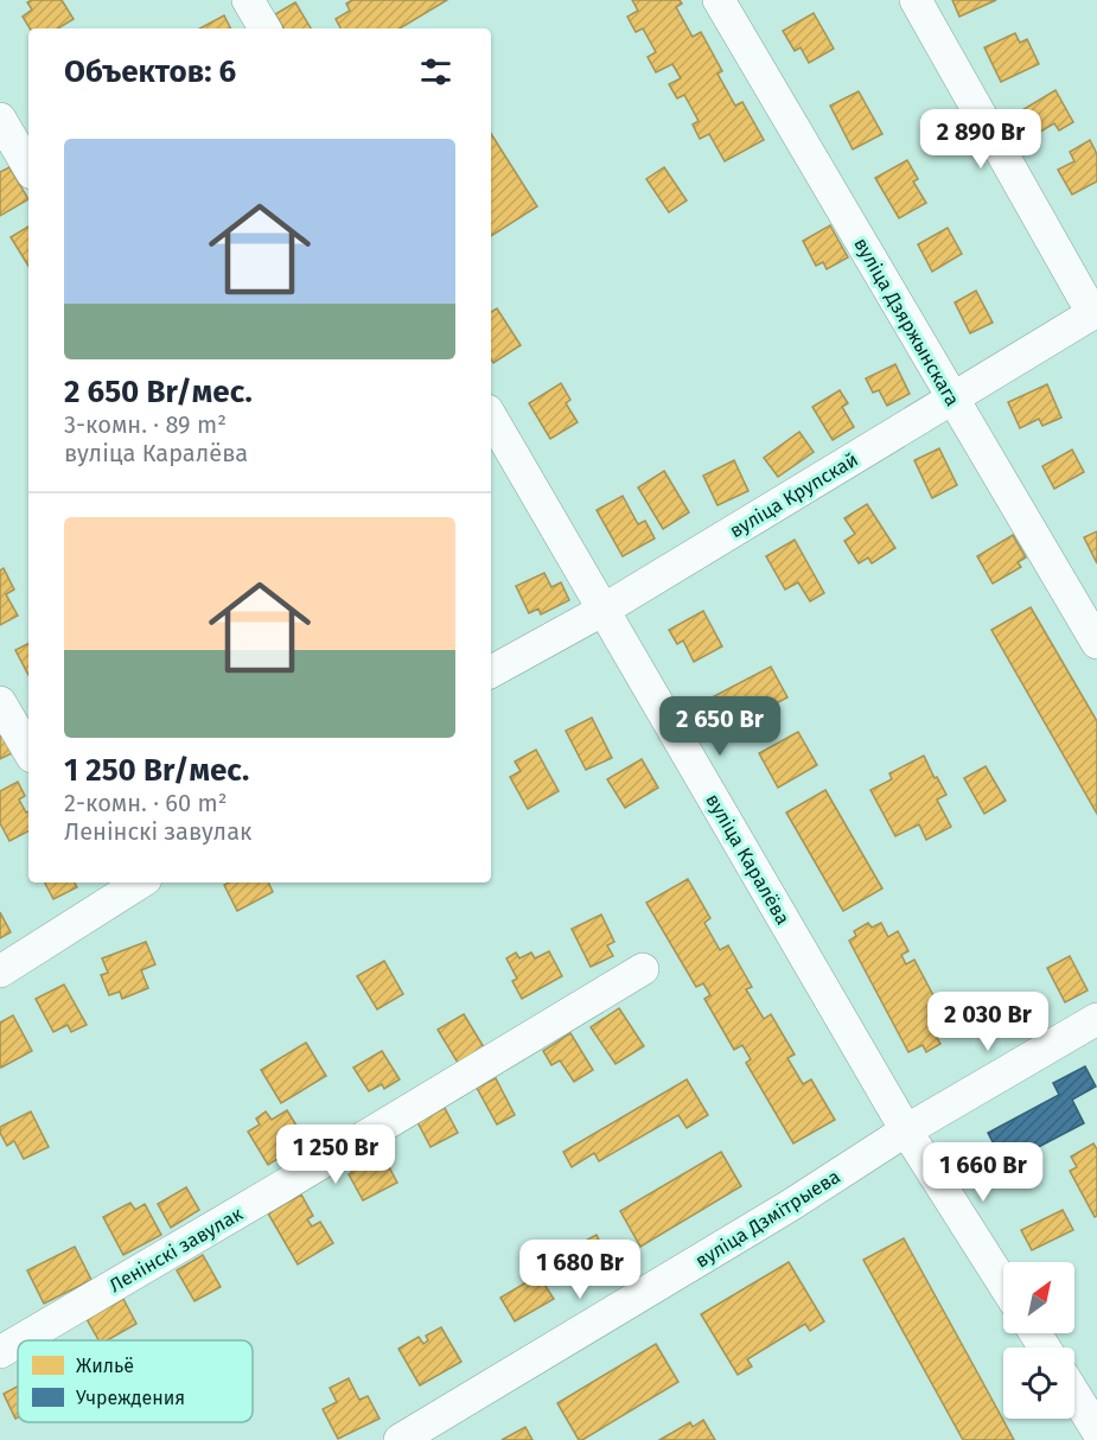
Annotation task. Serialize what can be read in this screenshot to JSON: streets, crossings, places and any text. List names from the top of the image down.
{
  "streets": {
    "street": [
      "вуліца Дзяржынскага",
      "вуліца Крупскай",
      "вуліца Каралёва",
      "вуліца Дзмітрыева",
      "Ленінскі завулак"
    ]
  },
  "crossings": [
    ["вуліца Дзяржынскага", "вуліца Крупскай"],
    ["вуліца Крупскай", "вуліца Каралёва"],
    ["вуліца Каралёва", "вуліца Дзмітрыева"]
  ],
  "legend": ["Жильё", "Учреждения"],
  "north": "top right",
  "page": {
    "heading": "Объектов: 6",
    "price": [
      "2 890 Br",
      "2 650 Br",
      "2 030 Br",
      "1 250 Br",
      "1 660 Br",
      "1 680 Br"
    ],
    "list": [
      {
        "name": "2 650 Br/мес.",
        "note": "3-комн. · 89 m² · вуліца Каралёва"
      },
      {
        "name": "1 250 Br/мес.",
        "note": "2-комн. · 60 m² · Ленінскі завулак"
      }
    ]
  }
}
